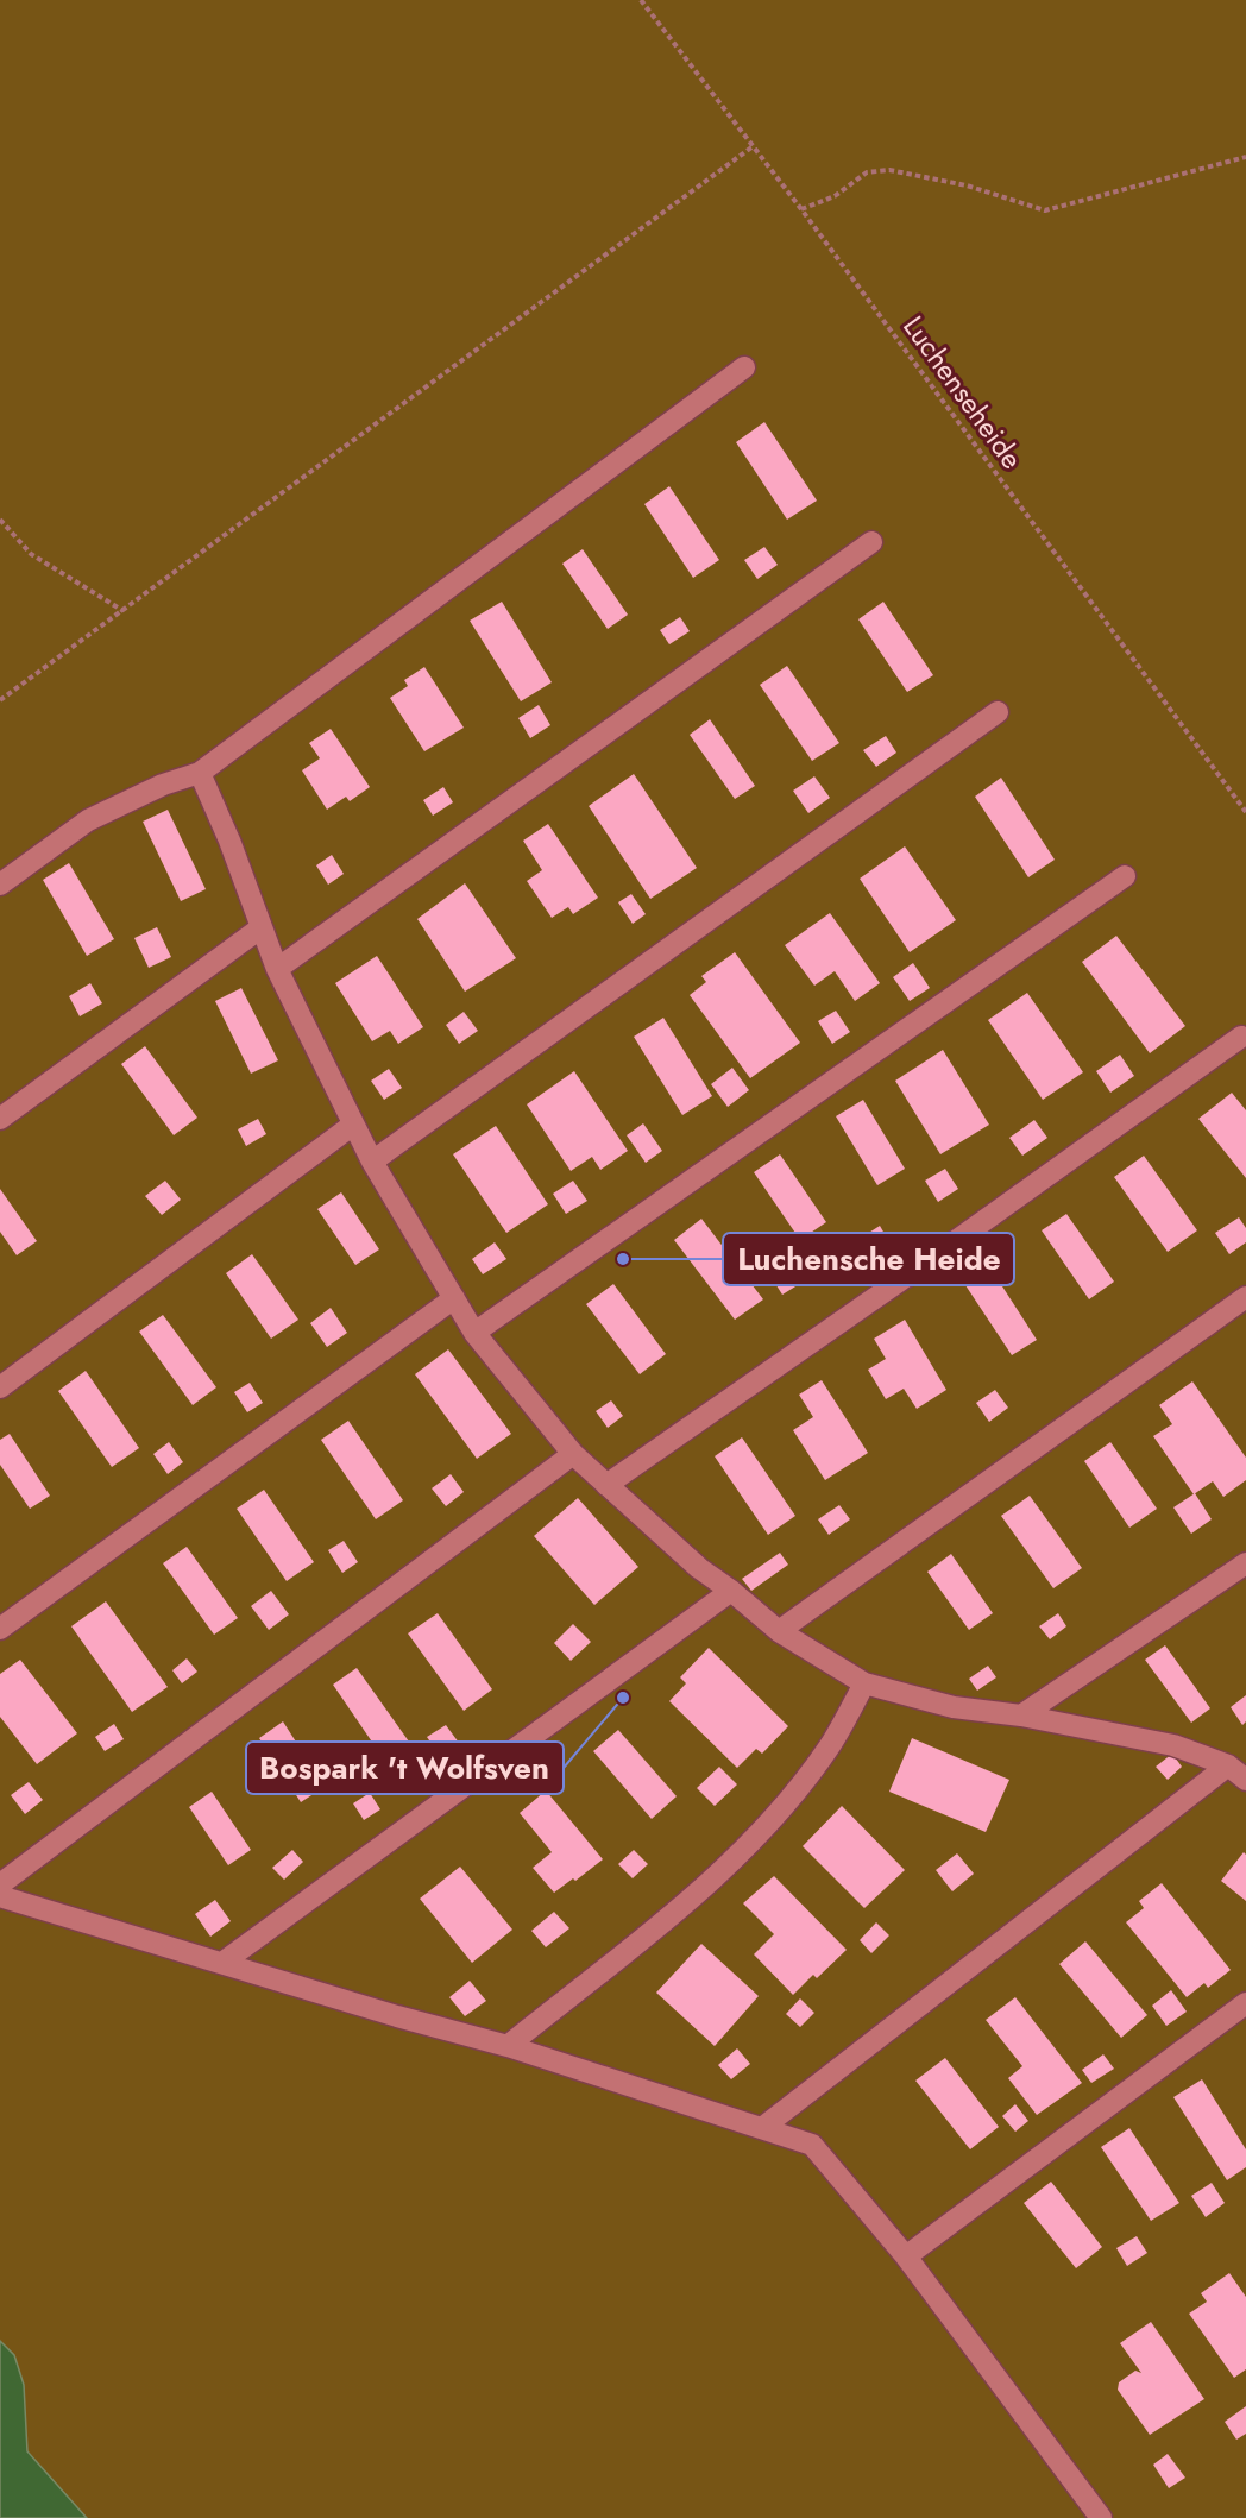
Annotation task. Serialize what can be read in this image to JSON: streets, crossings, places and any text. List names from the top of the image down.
{
  "streets": {
    "path": ["Luchenseheide"]
  },
  "places": ["Luchensche Heide", "Bospark 't Wolfsven"]
}
